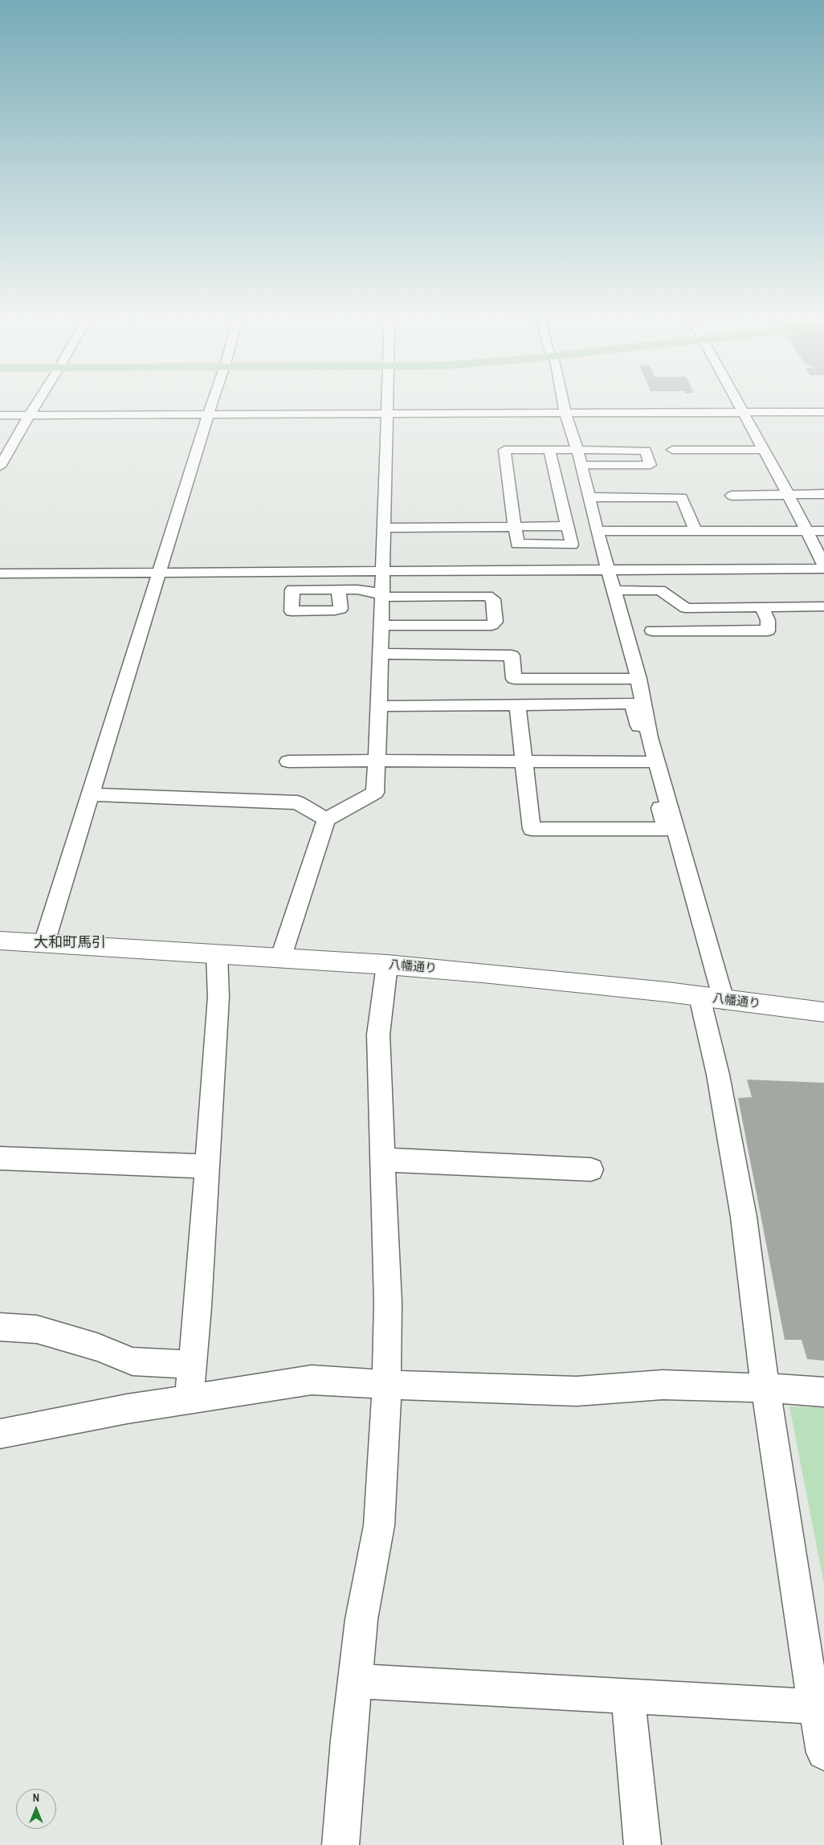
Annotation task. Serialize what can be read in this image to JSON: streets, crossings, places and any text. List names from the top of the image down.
{
  "streets": {
    "street": ["八幡通り"]
  },
  "districts": ["大和町馬引"],
  "north": "top"
}
